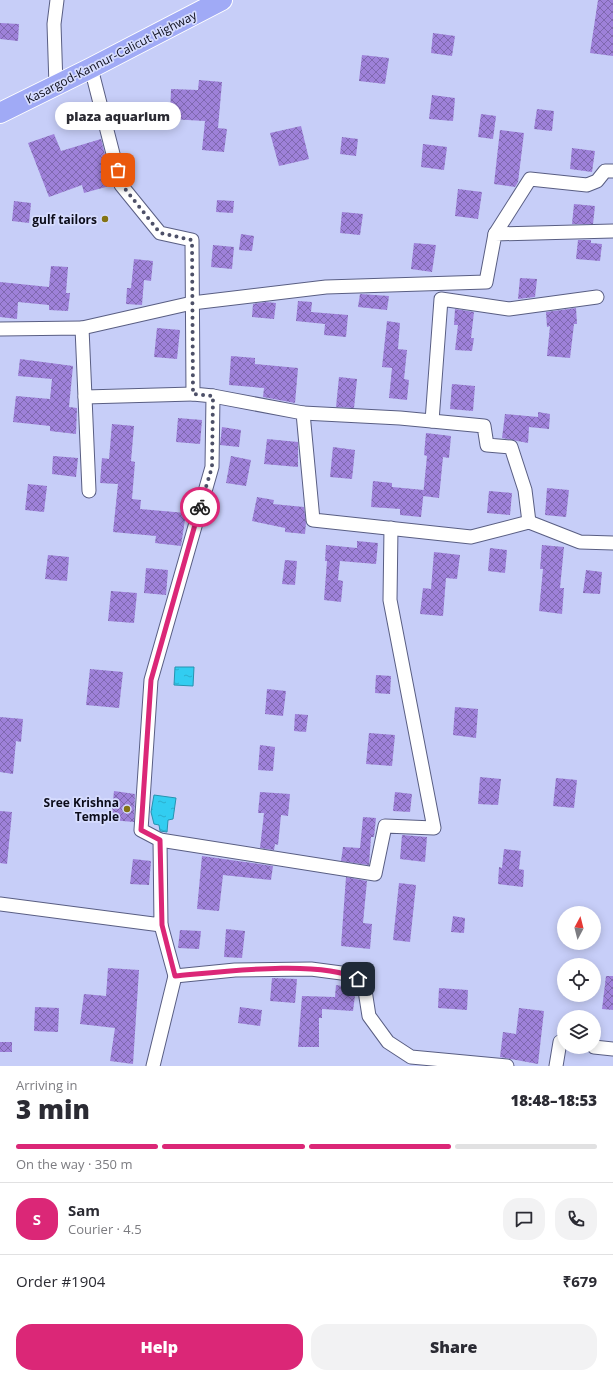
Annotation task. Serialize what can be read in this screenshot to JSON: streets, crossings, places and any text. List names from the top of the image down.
{
  "streets": {
    "highway": ["Kasargod-Kannur-Calicut Highway"]
  },
  "places": ["plaza aquarium", "gulf tailors", "Sree Krishna Temple"],
  "north": "top",
  "page": {
    "bubble": "plaza aquarium",
    "heading": ["3 min", "Arriving in", "18:48–18:53"],
    "panel": [
      "Sam",
      "Courier · 4.5",
      "Order #1904",
      "₹679"
    ],
    "bar": "On the way · 350 m",
    "round": "S",
    "buttons": ["Help", "Share"]
  }
}
